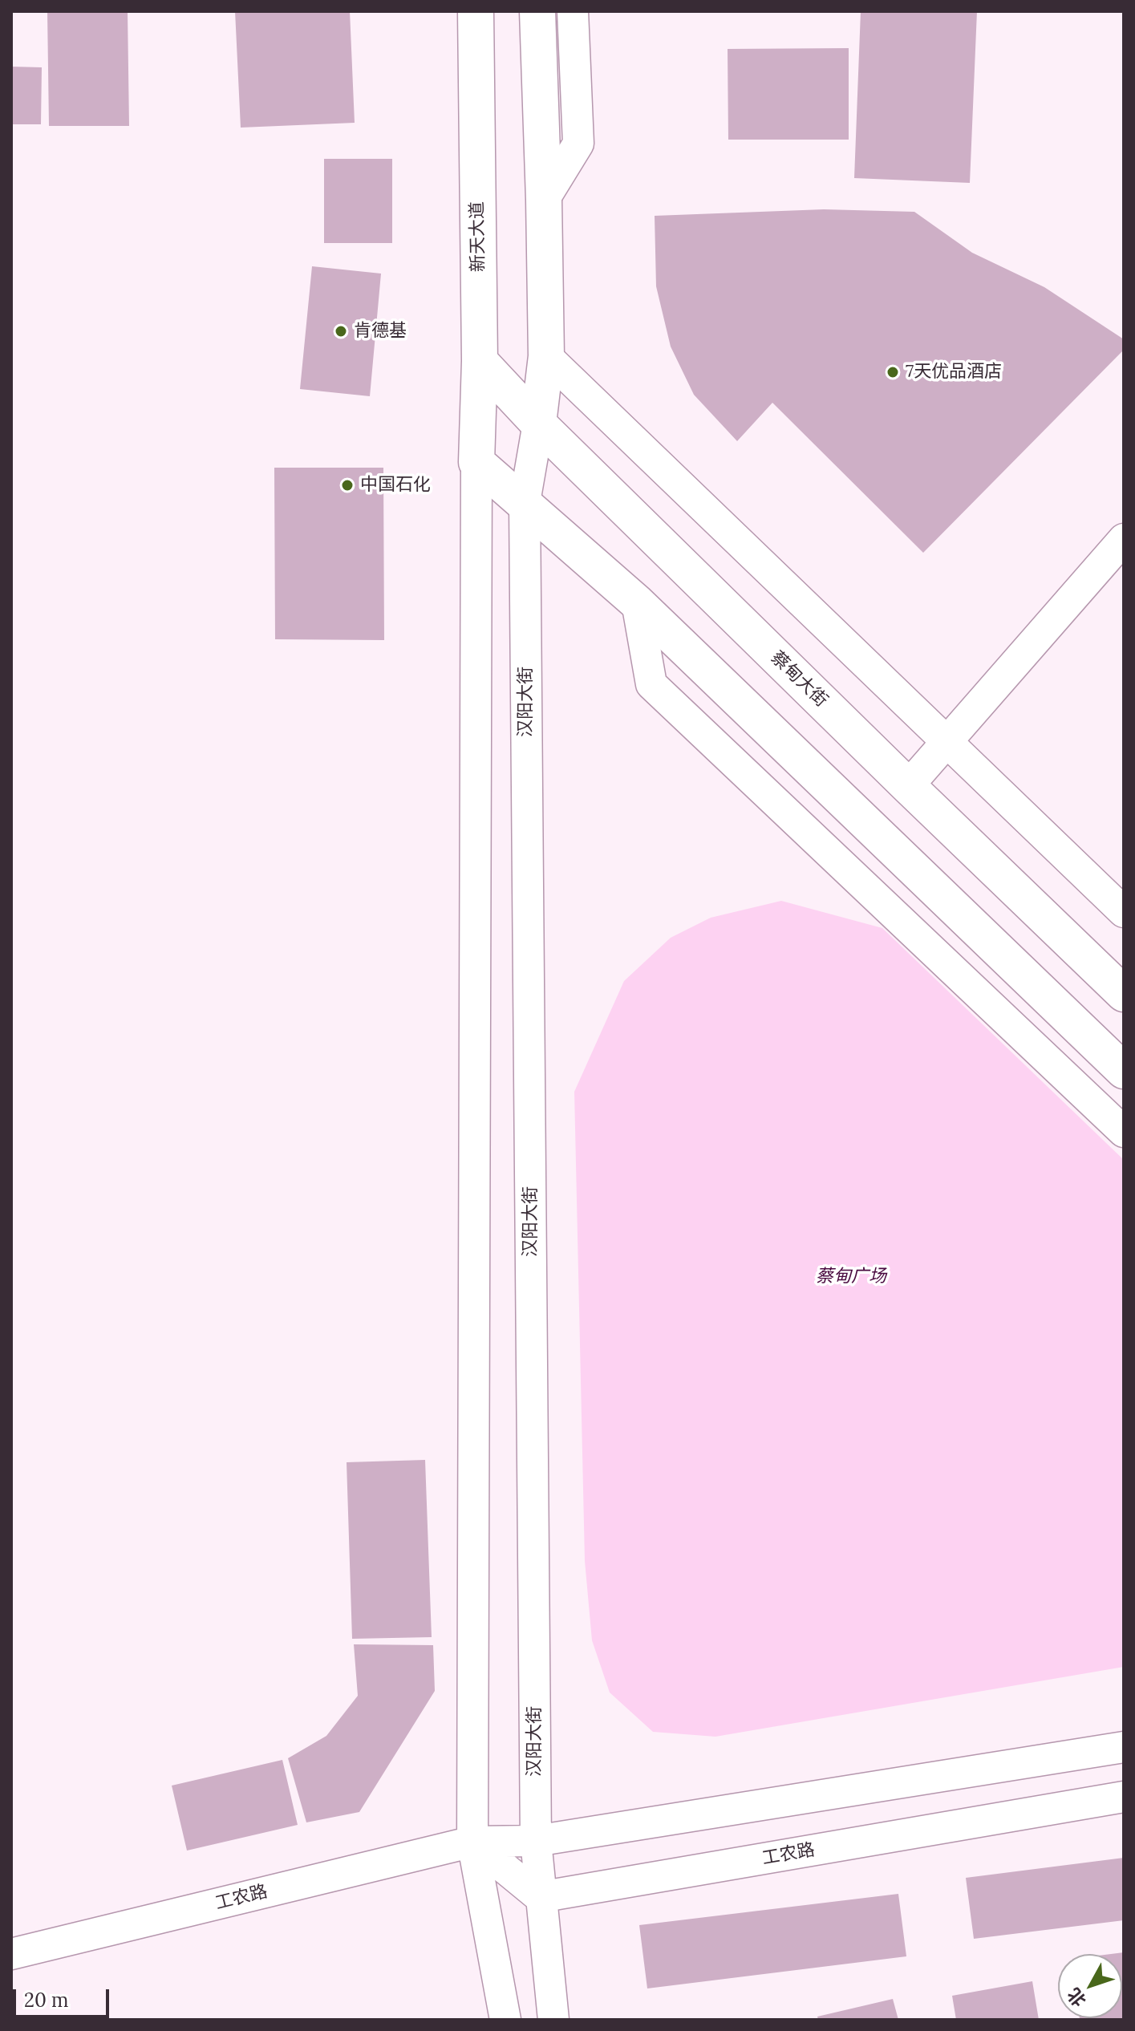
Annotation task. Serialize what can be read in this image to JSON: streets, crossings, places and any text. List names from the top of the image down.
{
  "streets": {
    "main road": ["新天大道", "蔡甸大街"],
    "street": ["汉阳大街", "工农路"]
  },
  "crossings": [
    ["新天大道", "蔡甸大街"],
    ["蔡甸大街", "汉阳大街"],
    ["汉阳大街", "工农路"]
  ],
  "parks": ["蔡甸广场"],
  "places": ["肯德基", "7天优品酒店", "中国石化"],
  "scale_bar": "20 m",
  "north": "bottom left"
}
